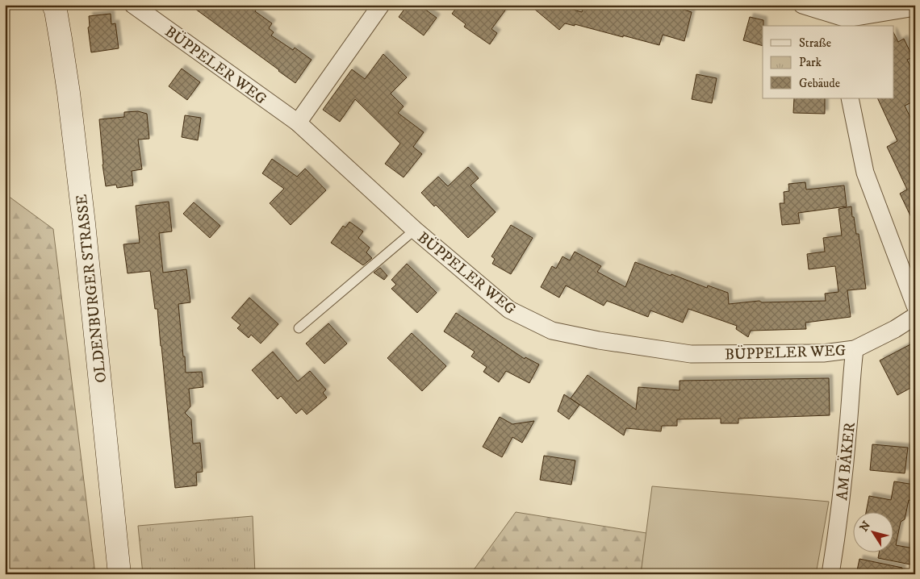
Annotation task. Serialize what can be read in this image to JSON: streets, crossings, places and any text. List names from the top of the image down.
{
  "streets": {
    "main road": ["OLDENBURGER STRASSE"],
    "street": ["BÜPPELER WEG", "AM BÄKER"]
  },
  "crossings": [
    ["BÜPPELER WEG", "AM BÄKER"]
  ],
  "legend": ["Straße", "Park", "Gebäude"],
  "north": "top left"
}
